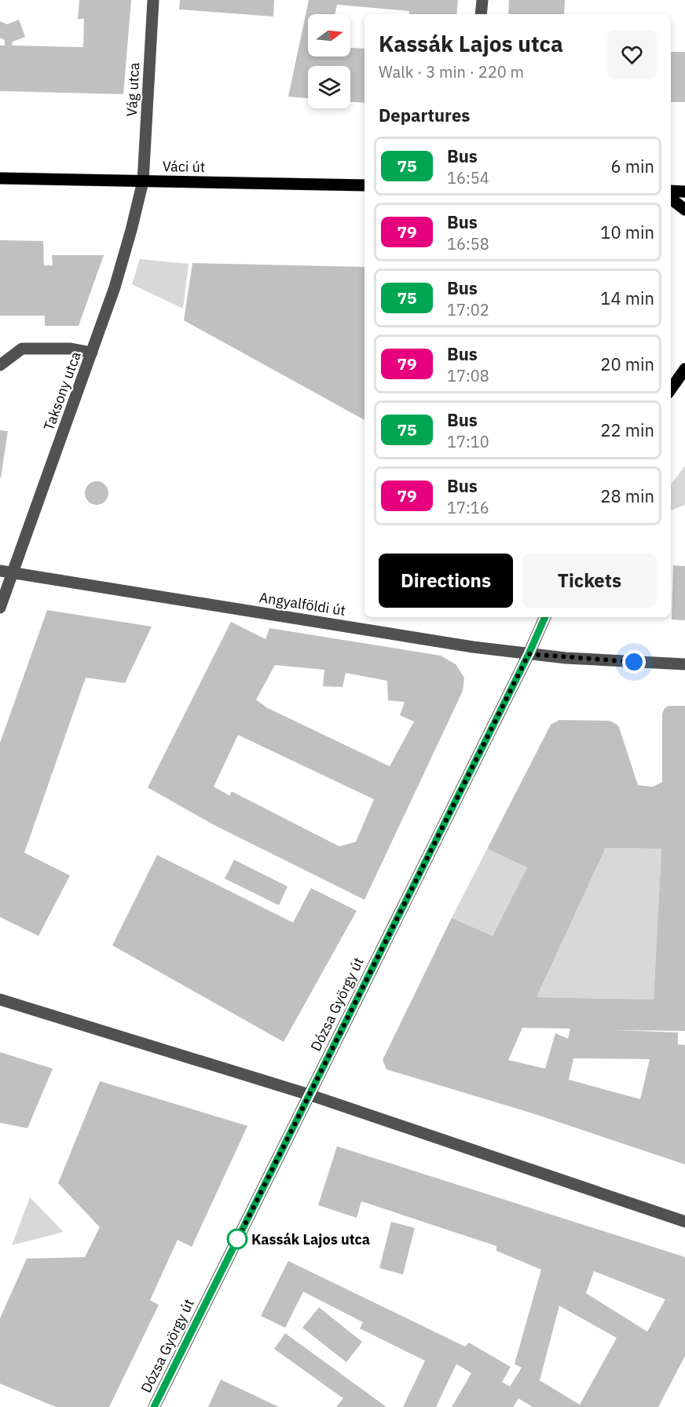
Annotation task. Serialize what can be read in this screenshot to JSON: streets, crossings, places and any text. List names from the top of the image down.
{
  "streets": {
    "main road": ["Váci út", "Dózsa György út"],
    "street": ["Vág utca", "Taksony utca", "Angyalföldi út"]
  },
  "crossings": [
    ["Vág utca", "Váci út"],
    ["Vág utca", "Taksony utca"],
    ["Váci út", "Taksony utca"],
    ["Taksony utca", "Angyalföldi út"],
    ["Angyalföldi út", "Dózsa György út"]
  ],
  "places": ["Kassák Lajos utca"],
  "lines": ["bus line 75"],
  "north": "right",
  "page": {
    "heading": [
      ["Kassák Lajos utca", "Walk · 3 min · 220 m"],
      "Departures"
    ],
    "list": [
      {
        "mark": "75",
        "name": "Bus",
        "note": "16:54",
        "value": "6 min"
      },
      {
        "mark": "79",
        "name": "Bus",
        "note": "16:58",
        "value": "10 min"
      },
      {
        "mark": "75",
        "name": "Bus",
        "note": "17:02",
        "value": "14 min"
      },
      {
        "mark": "79",
        "name": "Bus",
        "note": "17:08",
        "value": "20 min"
      },
      {
        "mark": "75",
        "name": "Bus",
        "note": "17:10",
        "value": "22 min"
      },
      {
        "mark": "79",
        "name": "Bus",
        "note": "17:16",
        "value": "28 min"
      }
    ],
    "buttons": ["Directions", "Tickets"]
  }
}
